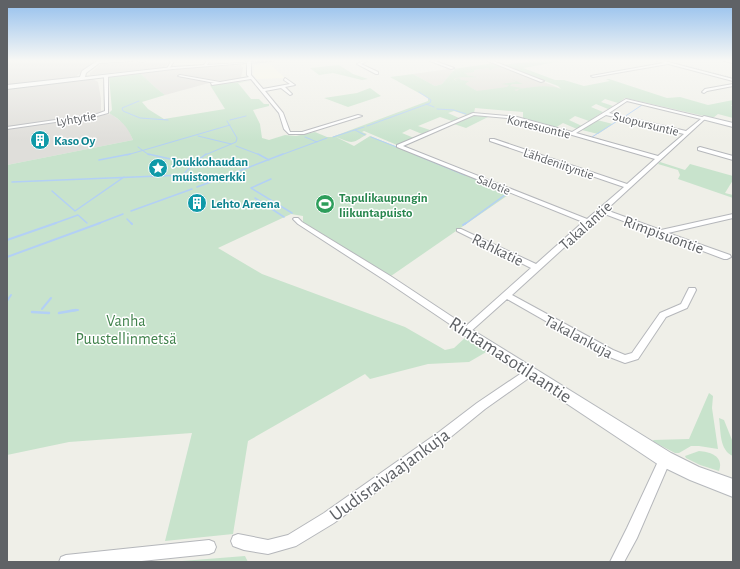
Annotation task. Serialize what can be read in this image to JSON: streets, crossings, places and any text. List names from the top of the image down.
{
  "streets": {
    "main road": ["Rintamasotilaantie"],
    "street": [
      "Lyhtytie",
      "Suopursuntie",
      "Kortesuontie",
      "Lähdeniityntie",
      "Salotie",
      "Takalantie",
      "Rimpisuontie",
      "Rahkatie",
      "Takalankuja",
      "Uudisraivaajankuja"
    ]
  },
  "crossings": [
    ["Suopursuntie", "Takalantie"],
    ["Kortesuontie", "Salotie"],
    ["Kortesuontie", "Takalantie"],
    ["Lähdeniityntie", "Takalantie"],
    ["Salotie", "Takalantie"],
    ["Takalantie", "Rimpisuontie"],
    ["Takalantie", "Rahkatie"],
    ["Takalantie", "Takalankuja"],
    ["Takalantie", "Rintamasotilaantie"],
    ["Rintamasotilaantie", "Uudisraivaajankuja"]
  ],
  "parks": ["Vanha Puustellinmetsä"],
  "places": {
    "building": ["Kaso Oy", "Lehto Areena"],
    "place": ["Joukkohaudan muistomerkki"],
    "sports": ["Tapulikaupungin liikuntapuisto"]
  }
}
